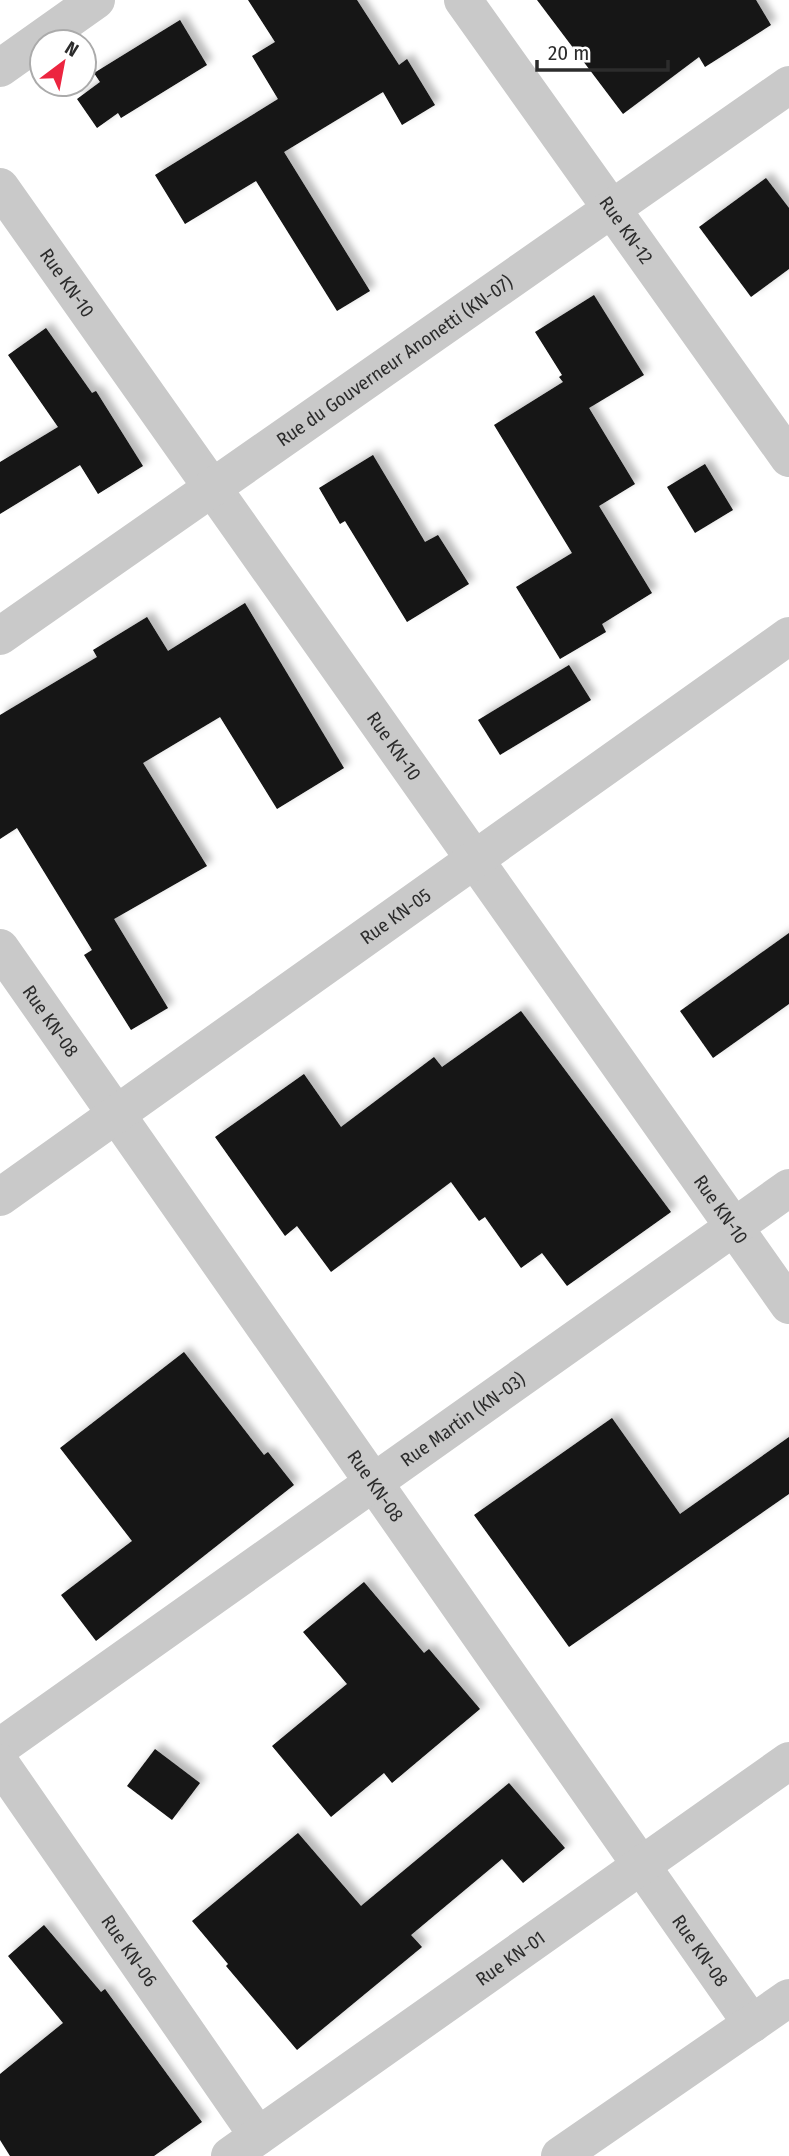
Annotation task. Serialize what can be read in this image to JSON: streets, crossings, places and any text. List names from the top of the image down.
{
  "streets": {
    "street": [
      "Rue KN-12",
      "Rue KN-10",
      "Rue du Gouverneur Anonetti (KN-07)",
      "Rue KN-05",
      "Rue KN-08",
      "Rue Martin (KN-03)",
      "Rue KN-06",
      "Rue KN-01"
    ]
  },
  "crossings": [
    ["Rue KN-12", "Rue du Gouverneur Anonetti (KN-07)"],
    ["Rue KN-10", "Rue du Gouverneur Anonetti (KN-07)"],
    ["Rue KN-10", "Rue KN-05"],
    ["Rue KN-10", "Rue Martin (KN-03)"],
    ["Rue KN-05", "Rue KN-08"],
    ["Rue KN-08", "Rue Martin (KN-03)"],
    ["Rue KN-08", "Rue KN-01"],
    ["Rue KN-06", "Rue KN-01"]
  ],
  "scale_bar": "20 m",
  "north": "top right"
}
